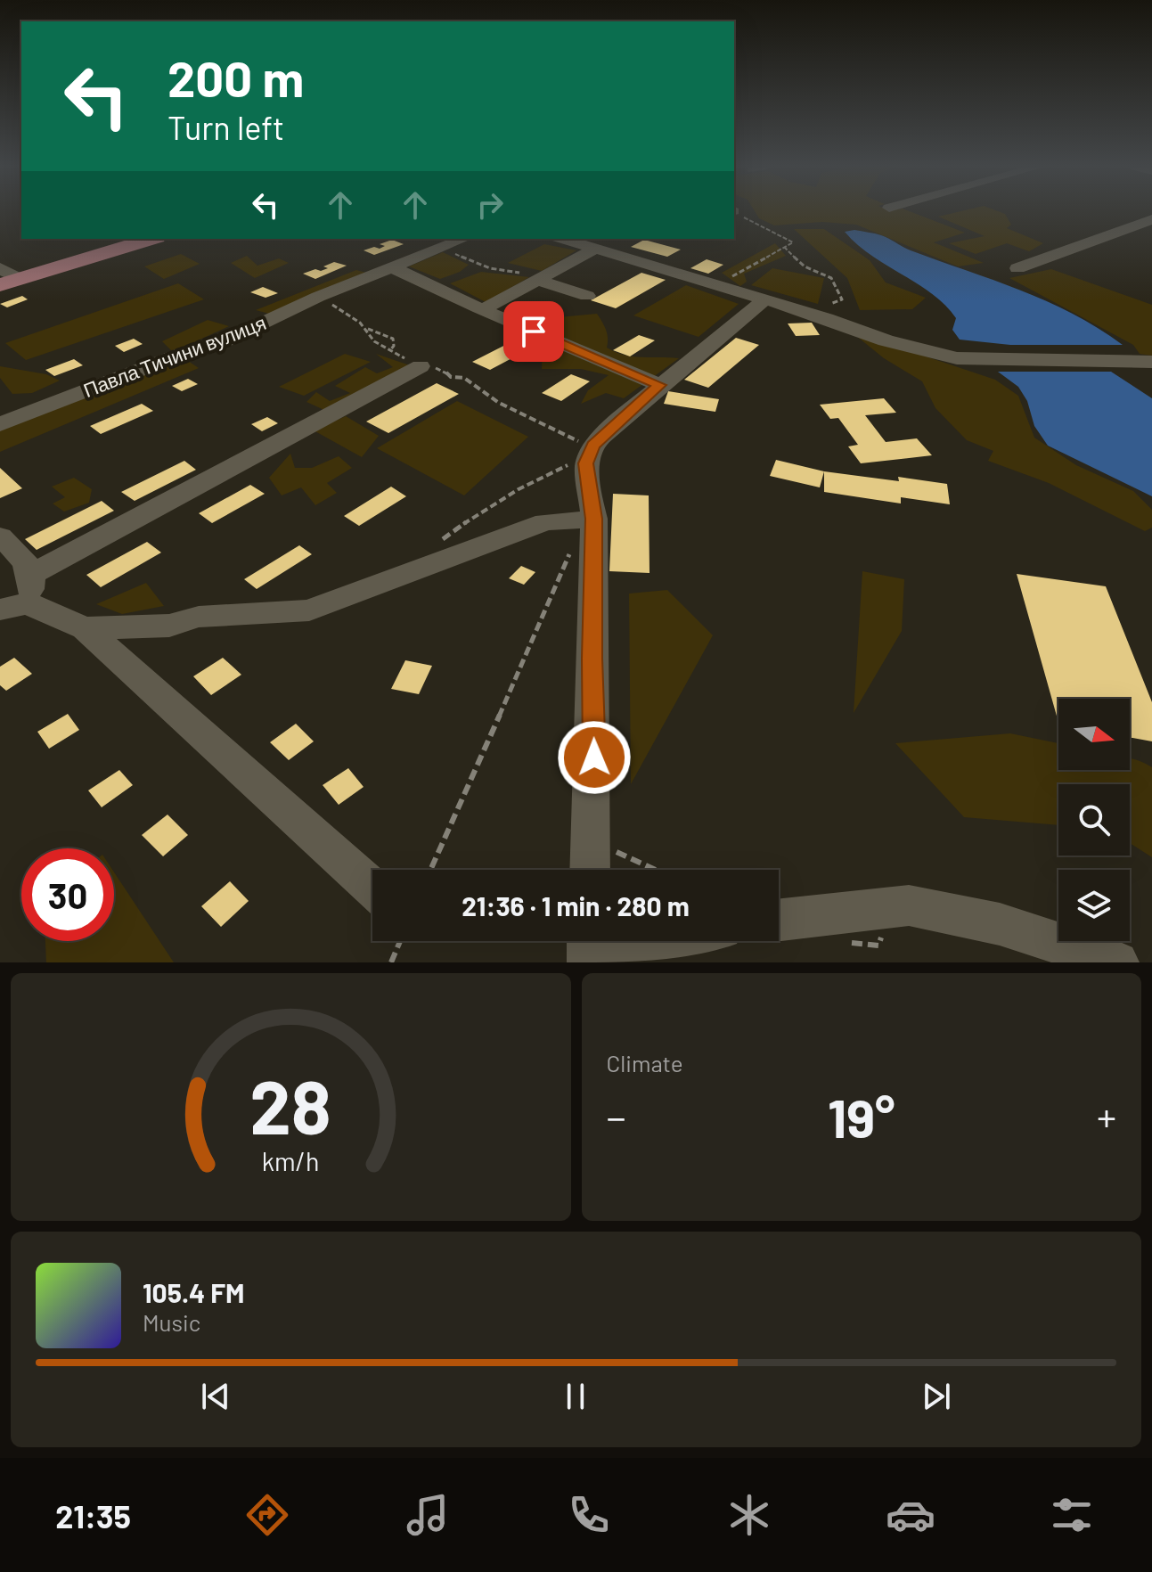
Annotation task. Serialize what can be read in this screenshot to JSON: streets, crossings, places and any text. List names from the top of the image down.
{
  "streets": {
    "street": ["Павла Тичини вулиця"]
  },
  "north": "right",
  "page": {
    "turn": ["200 m", "Turn left"],
    "limit": "30",
    "trip": "21:36 · 1 min · 280 m",
    "tile": "Climate",
    "heat": ["−", "19°", "+"],
    "song": ["105.4 FM", "Music"],
    "tabs": "21:35",
    "gauge": ["28", "km/h"]
  }
}
